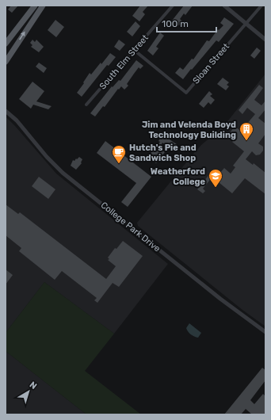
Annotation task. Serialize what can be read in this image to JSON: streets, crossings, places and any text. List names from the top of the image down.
{
  "streets": {
    "street": ["South Elm Street", "Sloan Street", "College Park Drive"]
  },
  "crossings": [
    ["South Elm Street", "Sloan Street"]
  ],
  "places": {
    "building": ["Jim and Velenda Boyd Technology Building"],
    "cafe": ["Hutch's Pie and Sandwich Shop"],
    "school or university": ["Weatherford College"]
  },
  "scale_bar": "100 m",
  "north": "top right"
}
